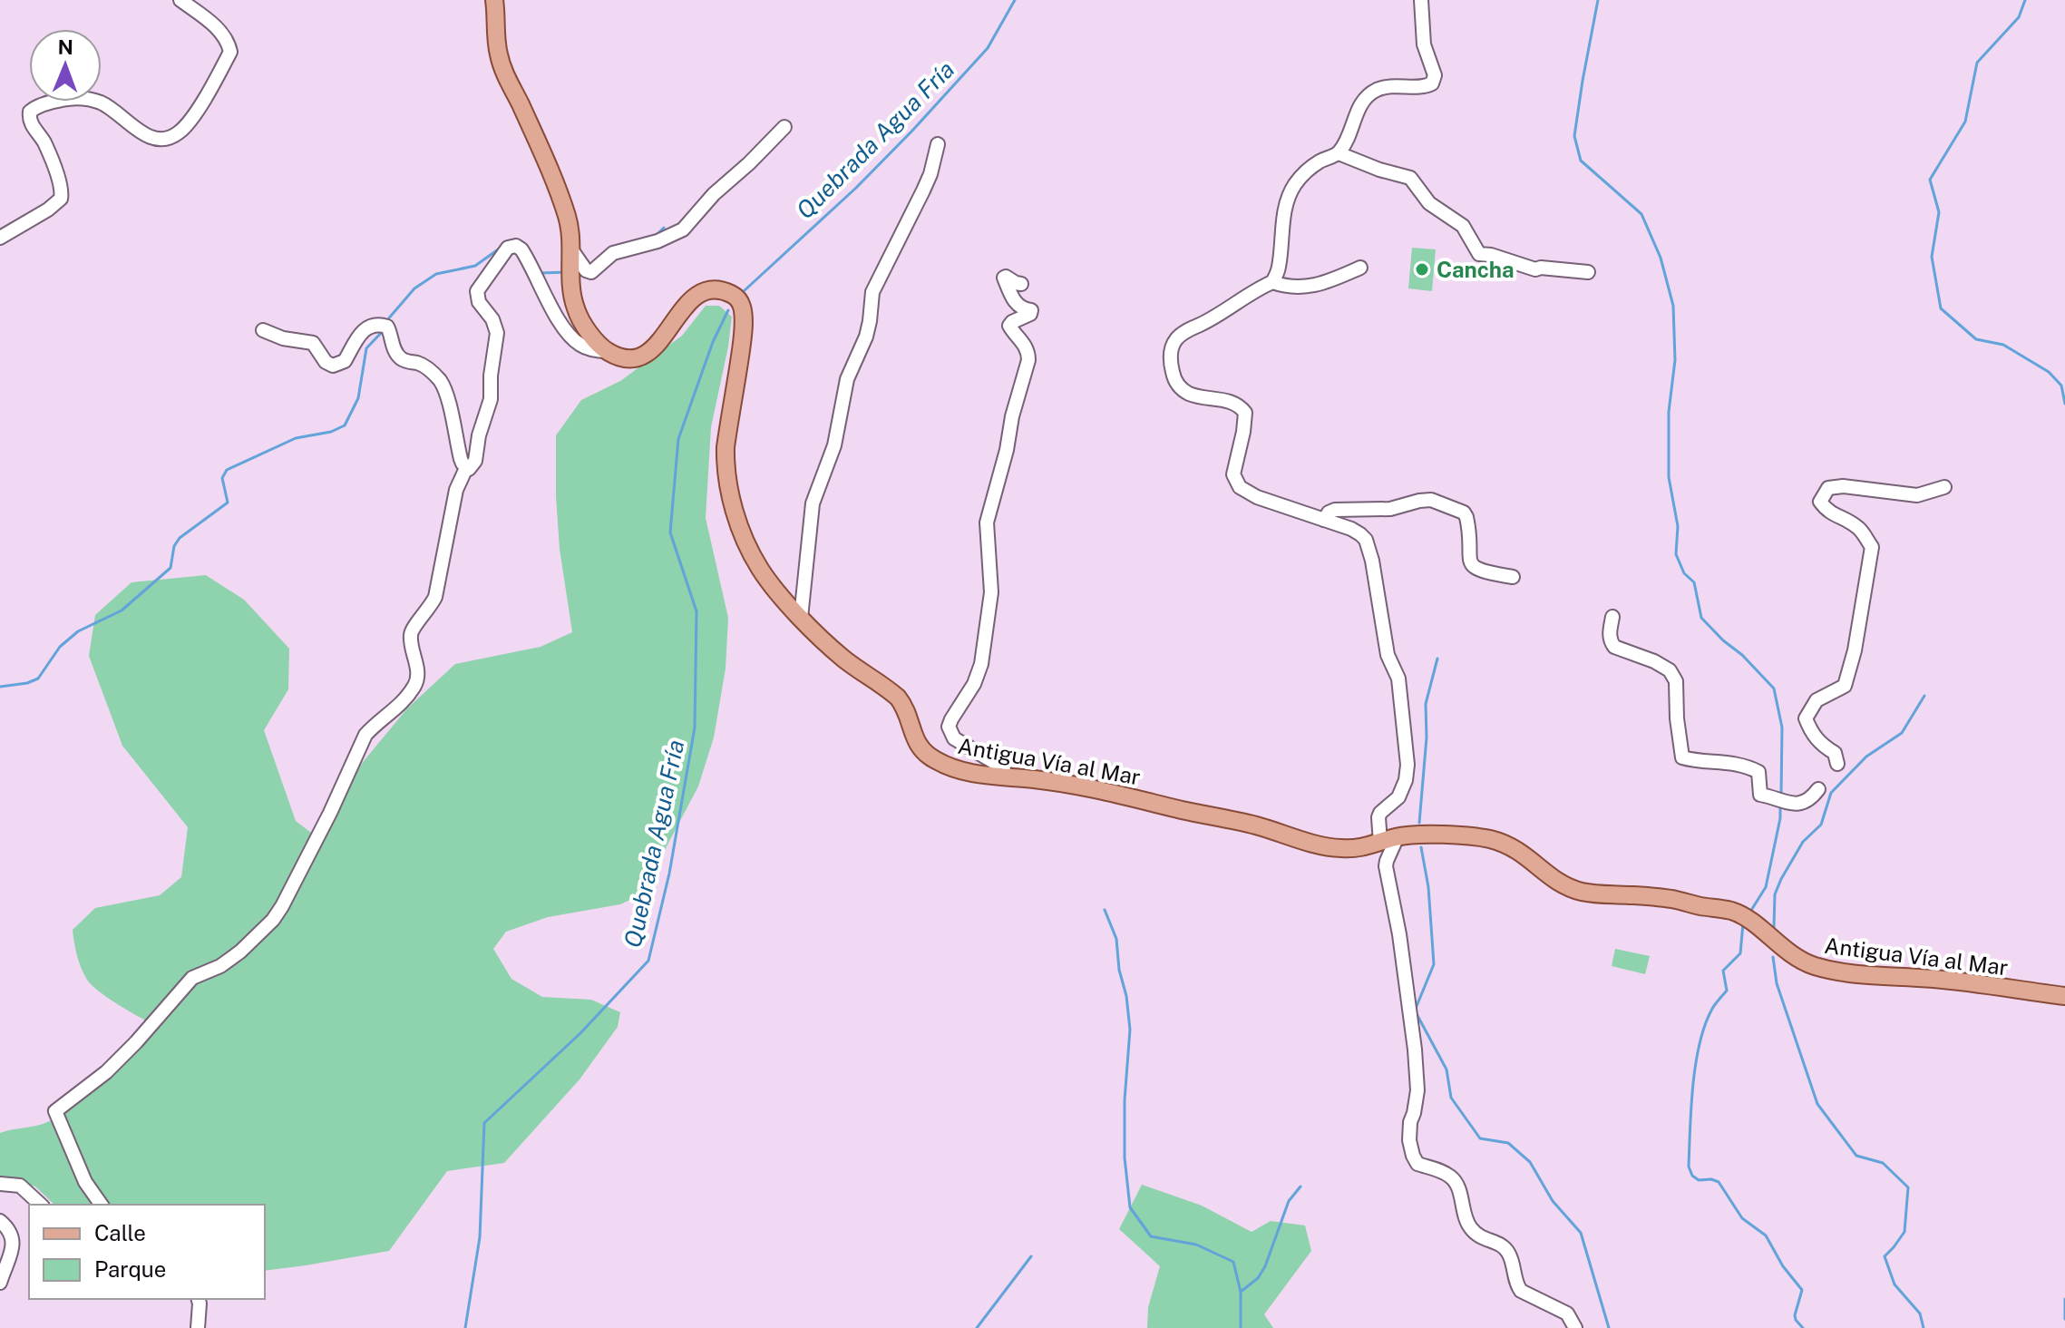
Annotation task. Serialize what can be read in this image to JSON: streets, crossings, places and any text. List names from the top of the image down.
{
  "streets": {
    "main road": ["Antigua Vía al Mar"]
  },
  "water": ["Quebrada Agua Fría"],
  "places": ["Cancha"],
  "legend": ["Calle", "Parque"],
  "north": "top"
}
